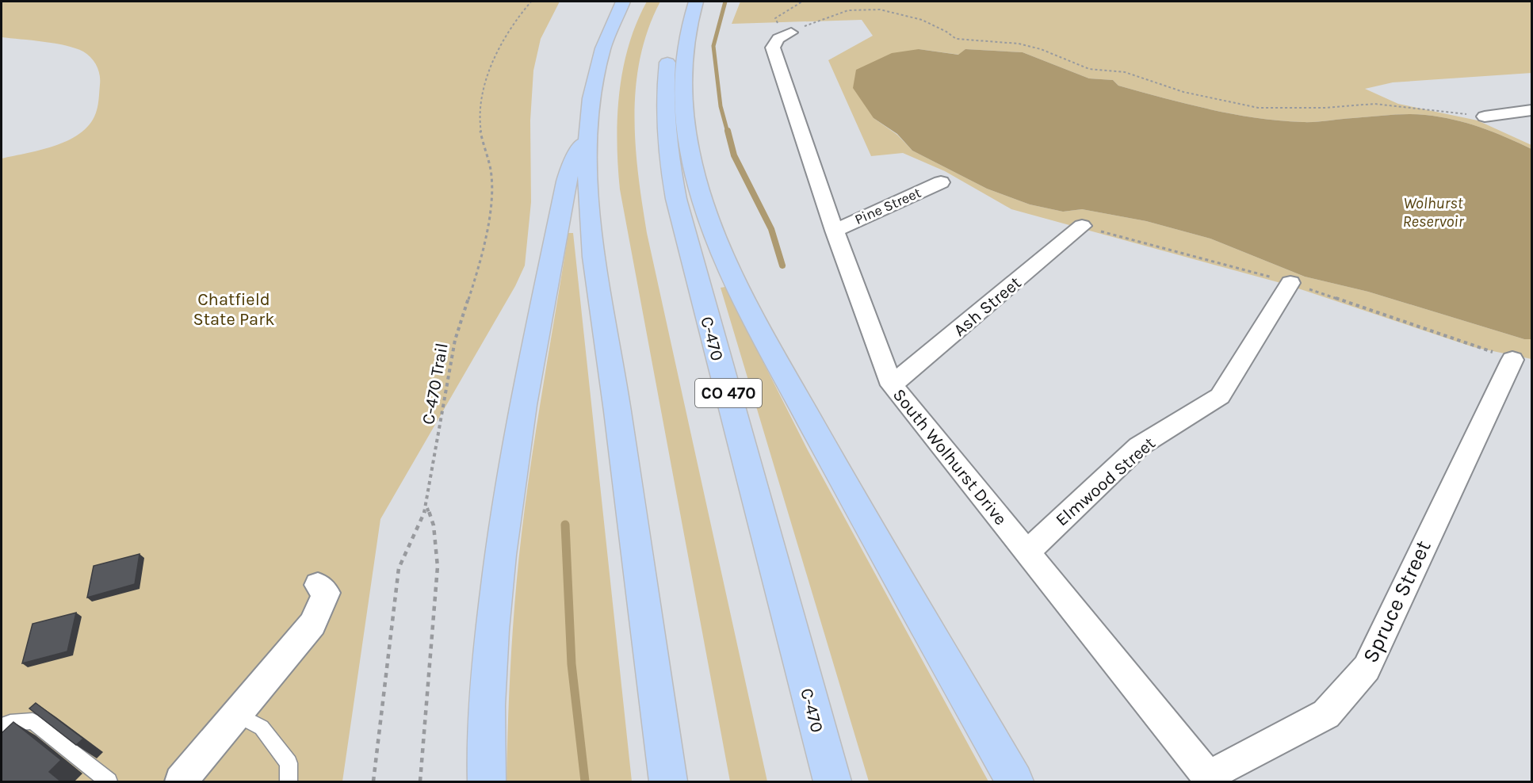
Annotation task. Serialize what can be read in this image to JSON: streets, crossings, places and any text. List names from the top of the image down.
{
  "streets": {
    "highway": ["C-470", "CO 470"],
    "street": [
      "Pine Street",
      "Ash Street",
      "South Wolhurst Drive",
      "Elmwood Street",
      "Spruce Street"
    ],
    "path": ["C-470 Trail"]
  },
  "crossings": [
    ["Pine Street", "South Wolhurst Drive"],
    ["Ash Street", "South Wolhurst Drive"],
    ["South Wolhurst Drive", "Elmwood Street"],
    ["South Wolhurst Drive", "Spruce Street"]
  ],
  "water": ["Wolhurst Reservoir"],
  "parks": ["Chatfield State Park"]
}
